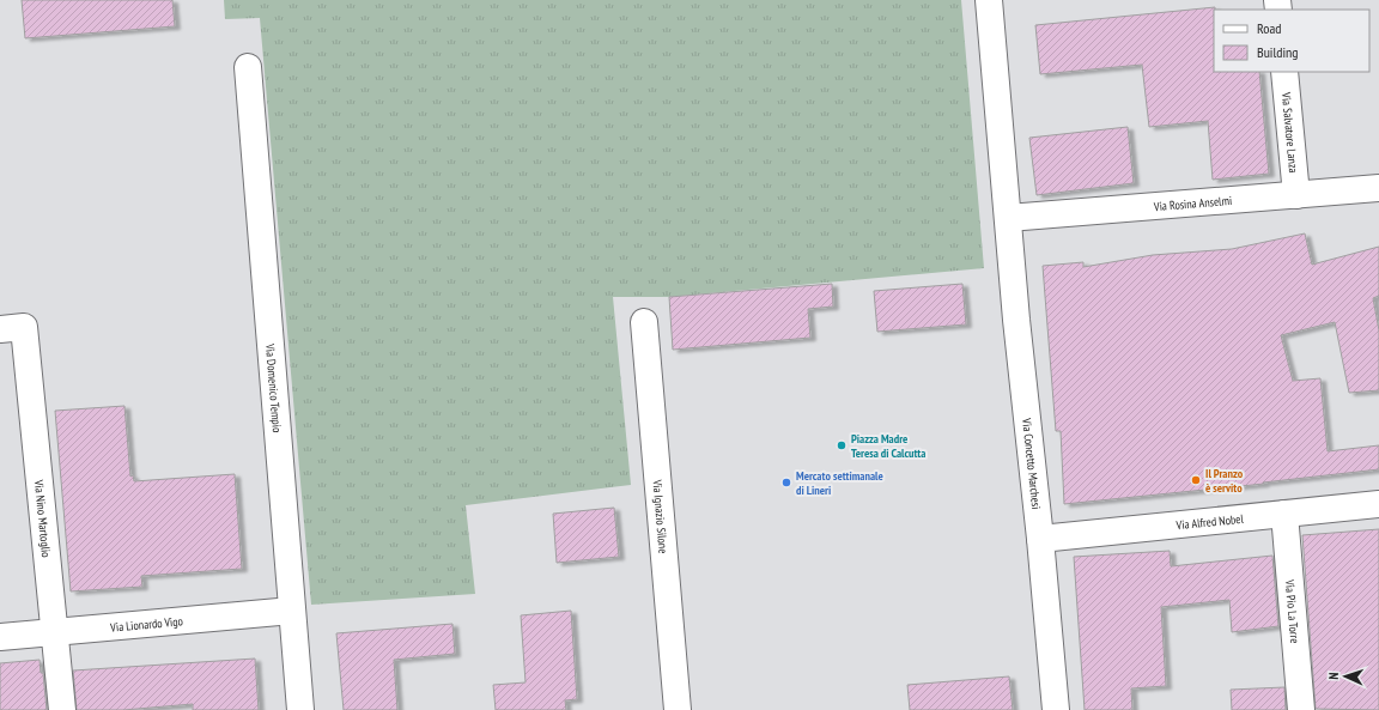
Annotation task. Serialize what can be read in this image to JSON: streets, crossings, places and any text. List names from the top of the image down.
{
  "streets": {
    "street": [
      "Via Salvatore Lanza",
      "Via Rosina Anselmi",
      "Via Domenico Tempio",
      "Via Concetto Marchesi",
      "Via Ignazio Silone",
      "Via Nino Martoglio",
      "Via Alfred Nobel",
      "Via Pio La Torre",
      "Via Lionardo Vigo"
    ]
  },
  "crossings": [
    ["Via Salvatore Lanza", "Via Rosina Anselmi"],
    ["Via Rosina Anselmi", "Via Concetto Marchesi"],
    ["Via Domenico Tempio", "Via Lionardo Vigo"],
    ["Via Concetto Marchesi", "Via Alfred Nobel"],
    ["Via Nino Martoglio", "Via Lionardo Vigo"],
    ["Via Alfred Nobel", "Via Pio La Torre"]
  ],
  "places": ["Piazza Madre Teresa di Calcutta", "Il Pranzo è servito", "Mercato settimanale di Lineri"],
  "legend": ["Road", "Building"],
  "north": "left"
}
